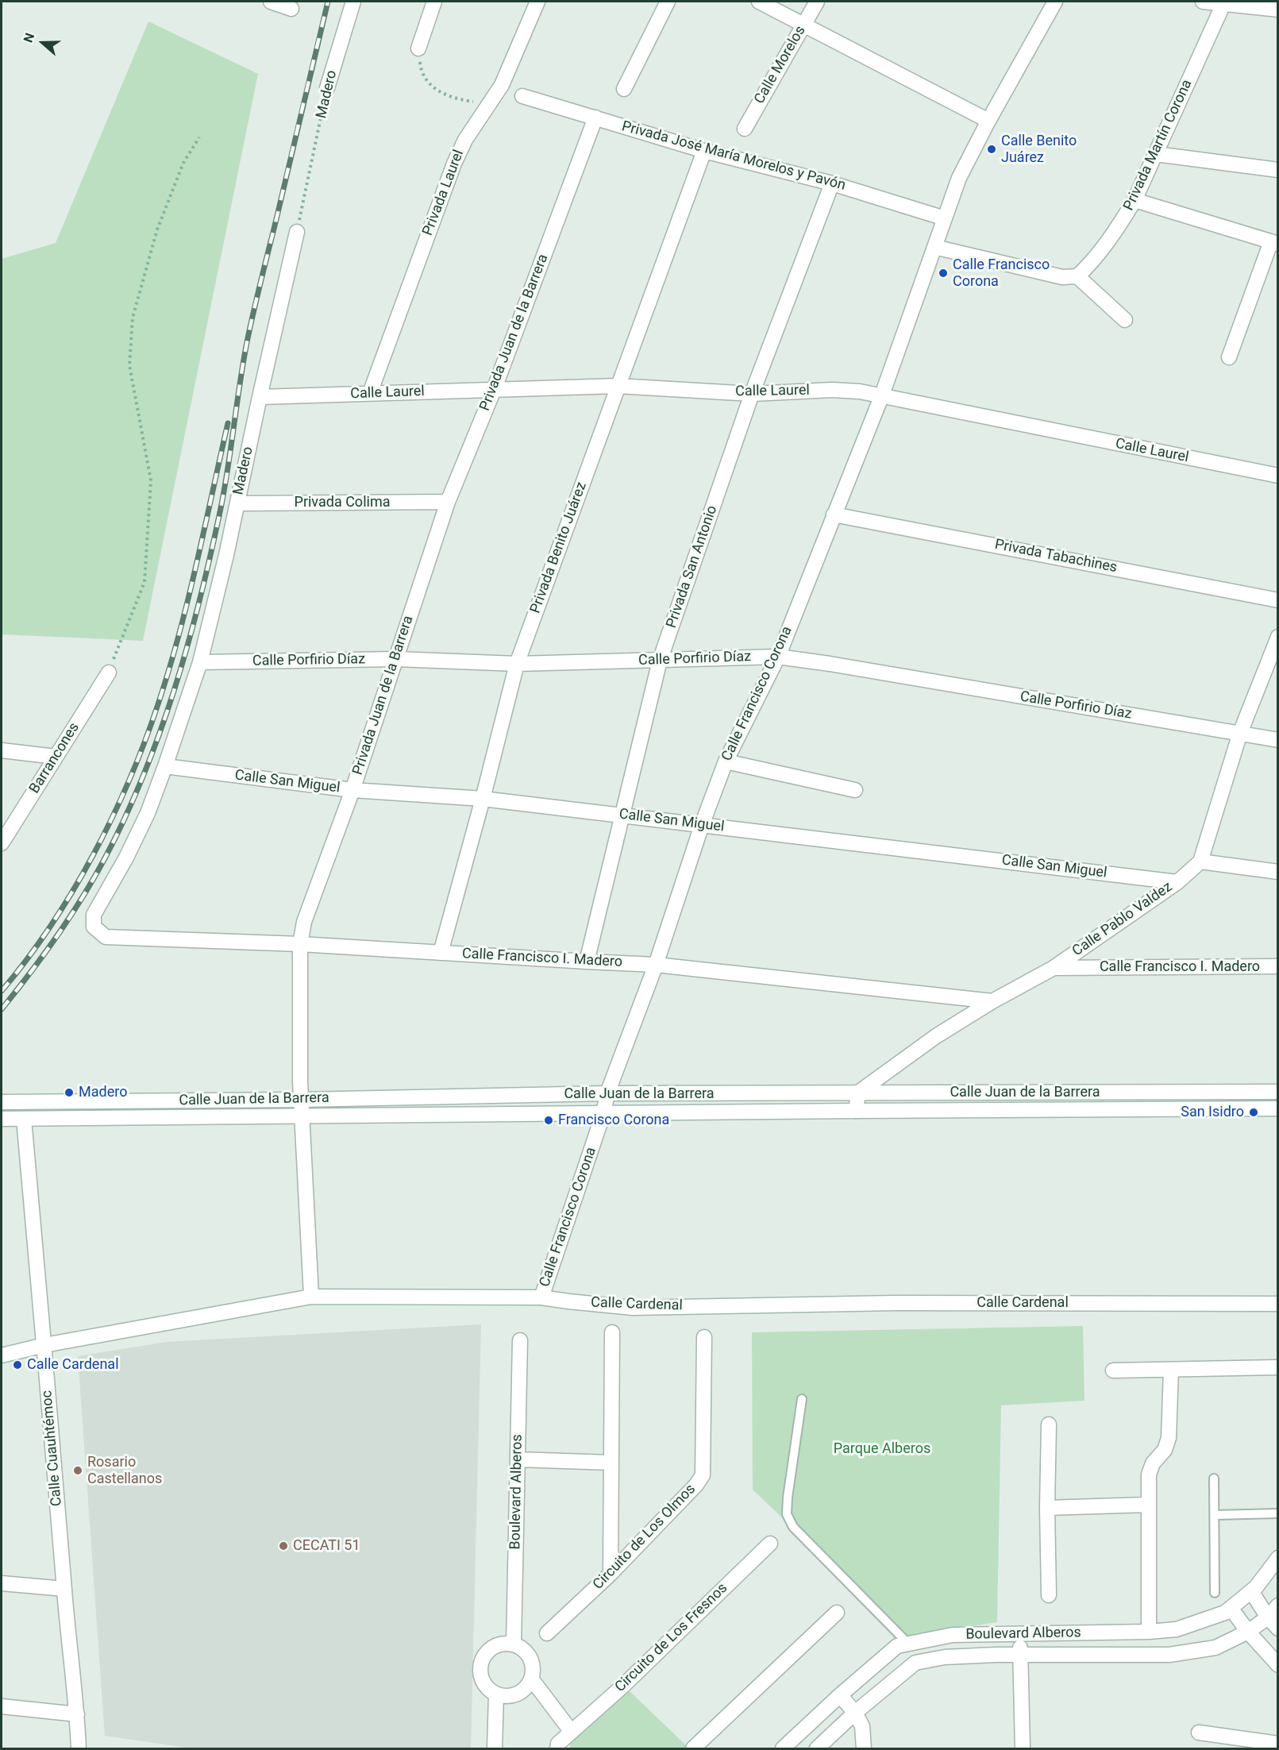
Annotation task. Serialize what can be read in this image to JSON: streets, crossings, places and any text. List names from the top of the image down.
{
  "streets": {
    "street": [
      "Calle Morelos",
      "Madero",
      "Privada Martín Corona",
      "Privada José María Morelos y Pavón",
      "Privada Laurel",
      "Privada Juan de la Barrera",
      "Calle Laurel",
      "Privada Colima",
      "Privada Benito Juárez",
      "Privada Tabachines",
      "Privada San Antonio",
      "Calle Porfirio Díaz",
      "Calle Francisco Corona",
      "Barrancones",
      "Calle San Miguel",
      "Calle Pablo Valdez",
      "Calle Francisco I. Madero",
      "Calle Juan de la Barrera",
      "Calle Cardenal",
      "Calle Cuauhtémoc",
      "Boulevard Alberos",
      "Circuito de Los Olmos",
      "Circuito de Los Fresnos"
    ]
  },
  "crossings": [
    ["Madero", "Calle Laurel"],
    ["Madero", "Privada Colima"],
    ["Madero", "Calle Porfirio Díaz"],
    ["Madero", "Calle San Miguel"],
    ["Madero", "Calle Francisco I. Madero"],
    ["Privada José María Morelos y Pavón", "Privada Juan de la Barrera"],
    ["Privada José María Morelos y Pavón", "Privada Benito Juárez"],
    ["Privada José María Morelos y Pavón", "Privada San Antonio"],
    ["Privada José María Morelos y Pavón", "Calle Francisco Corona"],
    ["Privada Laurel", "Calle Laurel"],
    ["Privada Juan de la Barrera", "Calle Laurel"],
    ["Privada Juan de la Barrera", "Privada Colima"],
    ["Privada Juan de la Barrera", "Calle Porfirio Díaz"],
    ["Privada Juan de la Barrera", "Calle San Miguel"],
    ["Privada Juan de la Barrera", "Calle Francisco I. Madero"],
    ["Privada Juan de la Barrera", "Calle Juan de la Barrera"],
    ["Privada Juan de la Barrera", "Calle Cardenal"],
    ["Calle Laurel", "Privada Benito Juárez"],
    ["Calle Laurel", "Privada San Antonio"],
    ["Calle Laurel", "Calle Francisco Corona"],
    ["Privada Benito Juárez", "Calle Porfirio Díaz"],
    ["Privada Benito Juárez", "Calle San Miguel"],
    ["Privada Benito Juárez", "Calle Francisco I. Madero"],
    ["Privada Tabachines", "Calle Francisco Corona"],
    ["Privada San Antonio", "Calle Porfirio Díaz"],
    ["Privada San Antonio", "Calle San Miguel"],
    ["Privada San Antonio", "Calle Francisco I. Madero"],
    ["Calle Porfirio Díaz", "Calle Francisco Corona"],
    ["Calle Francisco Corona", "Calle San Miguel"],
    ["Calle Francisco Corona", "Calle Francisco I. Madero"],
    ["Calle Francisco Corona", "Calle Juan de la Barrera"],
    ["Calle Francisco Corona", "Calle Cardenal"],
    ["Calle San Miguel", "Calle Pablo Valdez"],
    ["Calle Pablo Valdez", "Calle Francisco I. Madero"],
    ["Calle Pablo Valdez", "Calle Juan de la Barrera"],
    ["Calle Juan de la Barrera", "Calle Cuauhtémoc"],
    ["Calle Cardenal", "Calle Cuauhtémoc"]
  ],
  "parks": ["Parque Alberos"],
  "places": [
    "Calle Benito Juárez",
    "Calle Francisco Corona",
    "Madero",
    "San Isidro",
    "Francisco Corona",
    "Calle Cardenal",
    "Rosario Castellanos",
    "CECATI 51"
  ],
  "north": "left"
}
